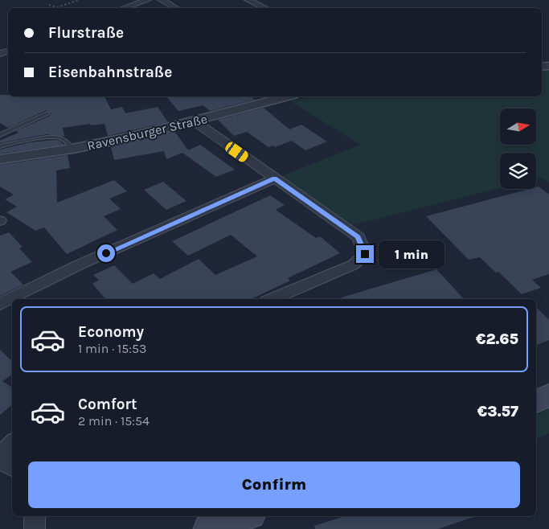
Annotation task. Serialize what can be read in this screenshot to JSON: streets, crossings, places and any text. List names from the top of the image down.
{
  "streets": {
    "street": ["Ravensburger Straße"]
  },
  "north": "right",
  "page": {
    "banner": ["Flurstraße", "Eisenbahnstraße"],
    "bubble": "1 min",
    "list": [
      {
        "name": "Economy",
        "note": "1 min · 15:53",
        "value": "€2.65"
      },
      {
        "name": "Comfort",
        "note": "2 min · 15:54",
        "value": "€3.57"
      }
    ],
    "buttons": "Confirm"
  }
}
